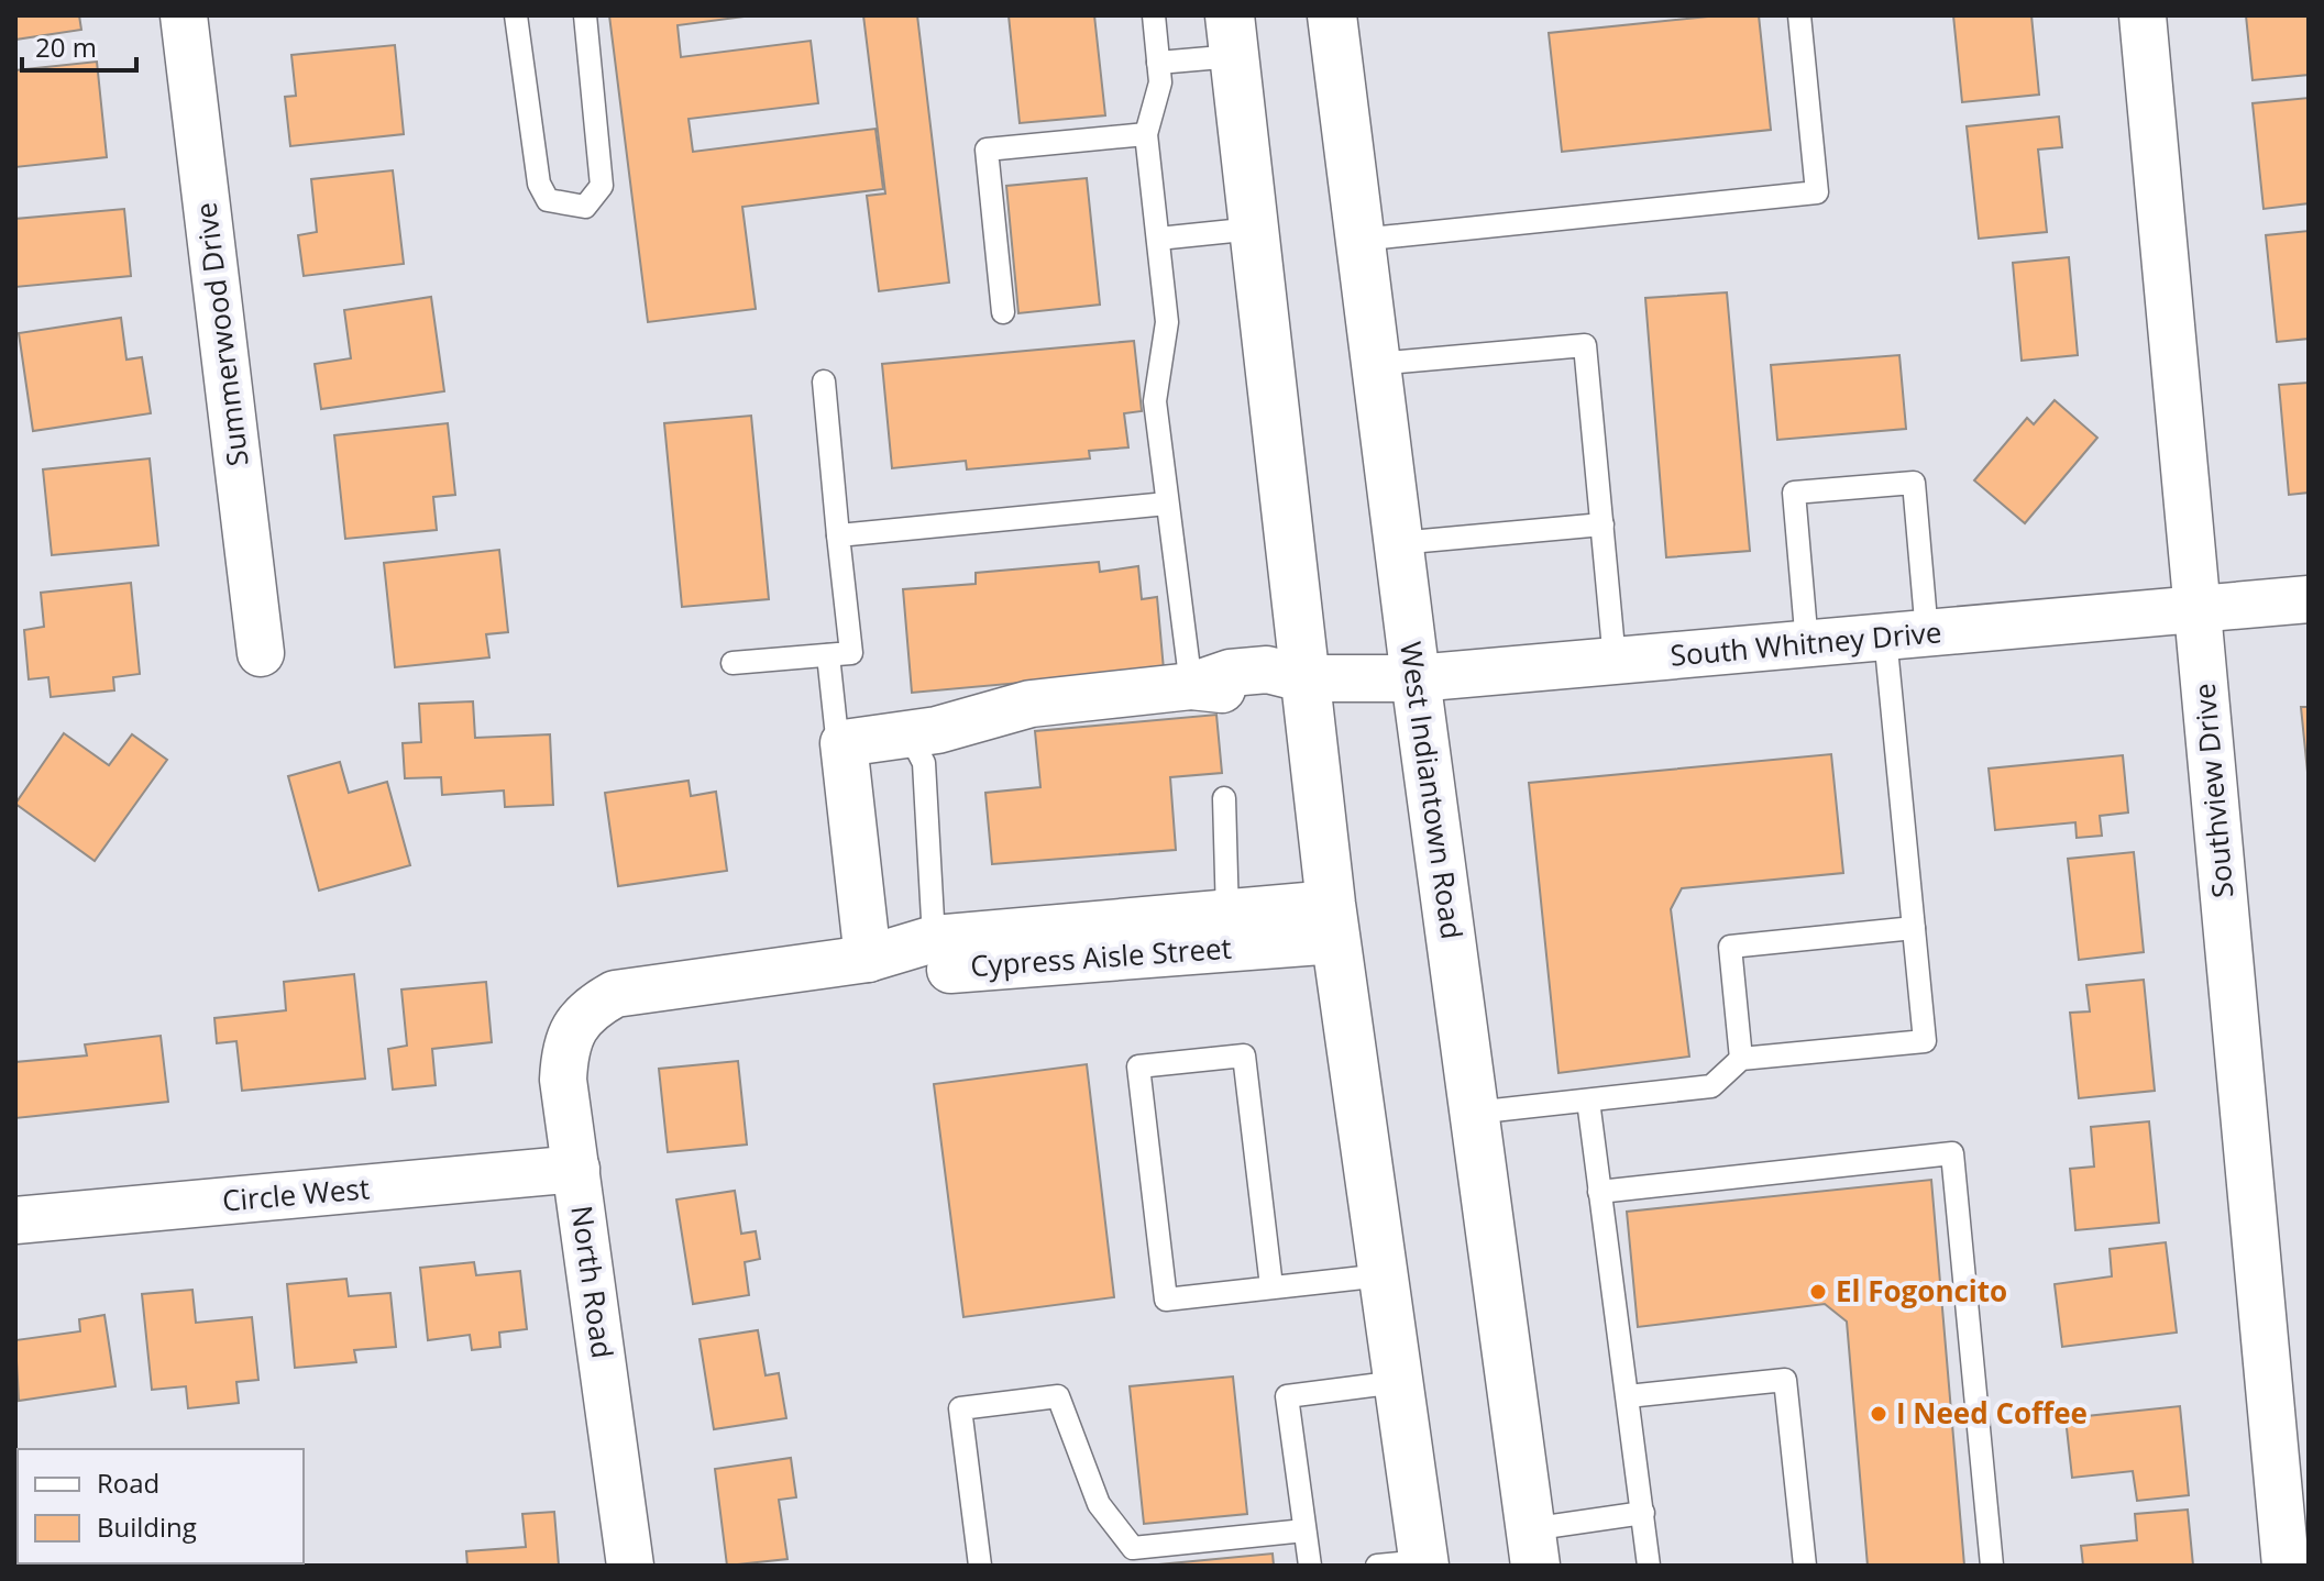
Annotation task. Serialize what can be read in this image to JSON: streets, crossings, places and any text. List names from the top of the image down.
{
  "streets": {
    "main road": ["West Indiantown Road"],
    "street": [
      "Summerwood Drive",
      "South Whitney Drive",
      "Southview Drive",
      "Cypress Aisle Street",
      "Circle West",
      "North Road"
    ]
  },
  "crossings": [
    ["South Whitney Drive", "West Indiantown Road"],
    ["South Whitney Drive", "Southview Drive"],
    ["Cypress Aisle Street", "North Road"],
    ["Circle West", "North Road"]
  ],
  "places": ["El Fogoncito", "I Need Coffee"],
  "legend": ["Road", "Building"],
  "scale_bar": "20 m"
}
